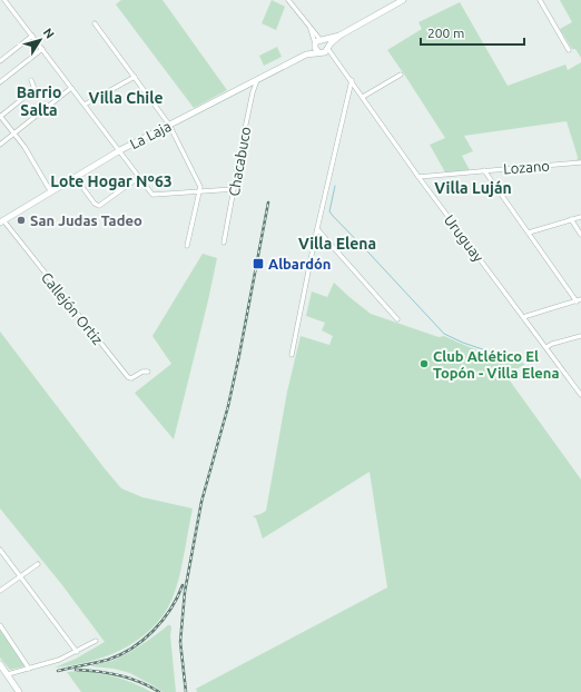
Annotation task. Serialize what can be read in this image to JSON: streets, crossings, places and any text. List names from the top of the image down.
{
  "streets": {
    "main road": ["La Laja"],
    "street": [
      "Chacabuco",
      "Lozano",
      "Uruguay",
      "Callejón Ortiz"
    ]
  },
  "crossings": [
    ["La Laja", "Chacabuco"],
    ["La Laja", "Callejón Ortiz"],
    ["Lozano", "Uruguay"]
  ],
  "districts": [
    "Barrio Salta",
    "Villa Chile",
    "Lote Hogar Nº63",
    "Villa Luján",
    "Villa Elena"
  ],
  "places": {
    "other": ["San Judas Tadeo", "Club Atlético El Topón - Villa Elena"],
    "transit": ["Albardón"]
  },
  "scale_bar": "200 m",
  "north": "top right"
}
